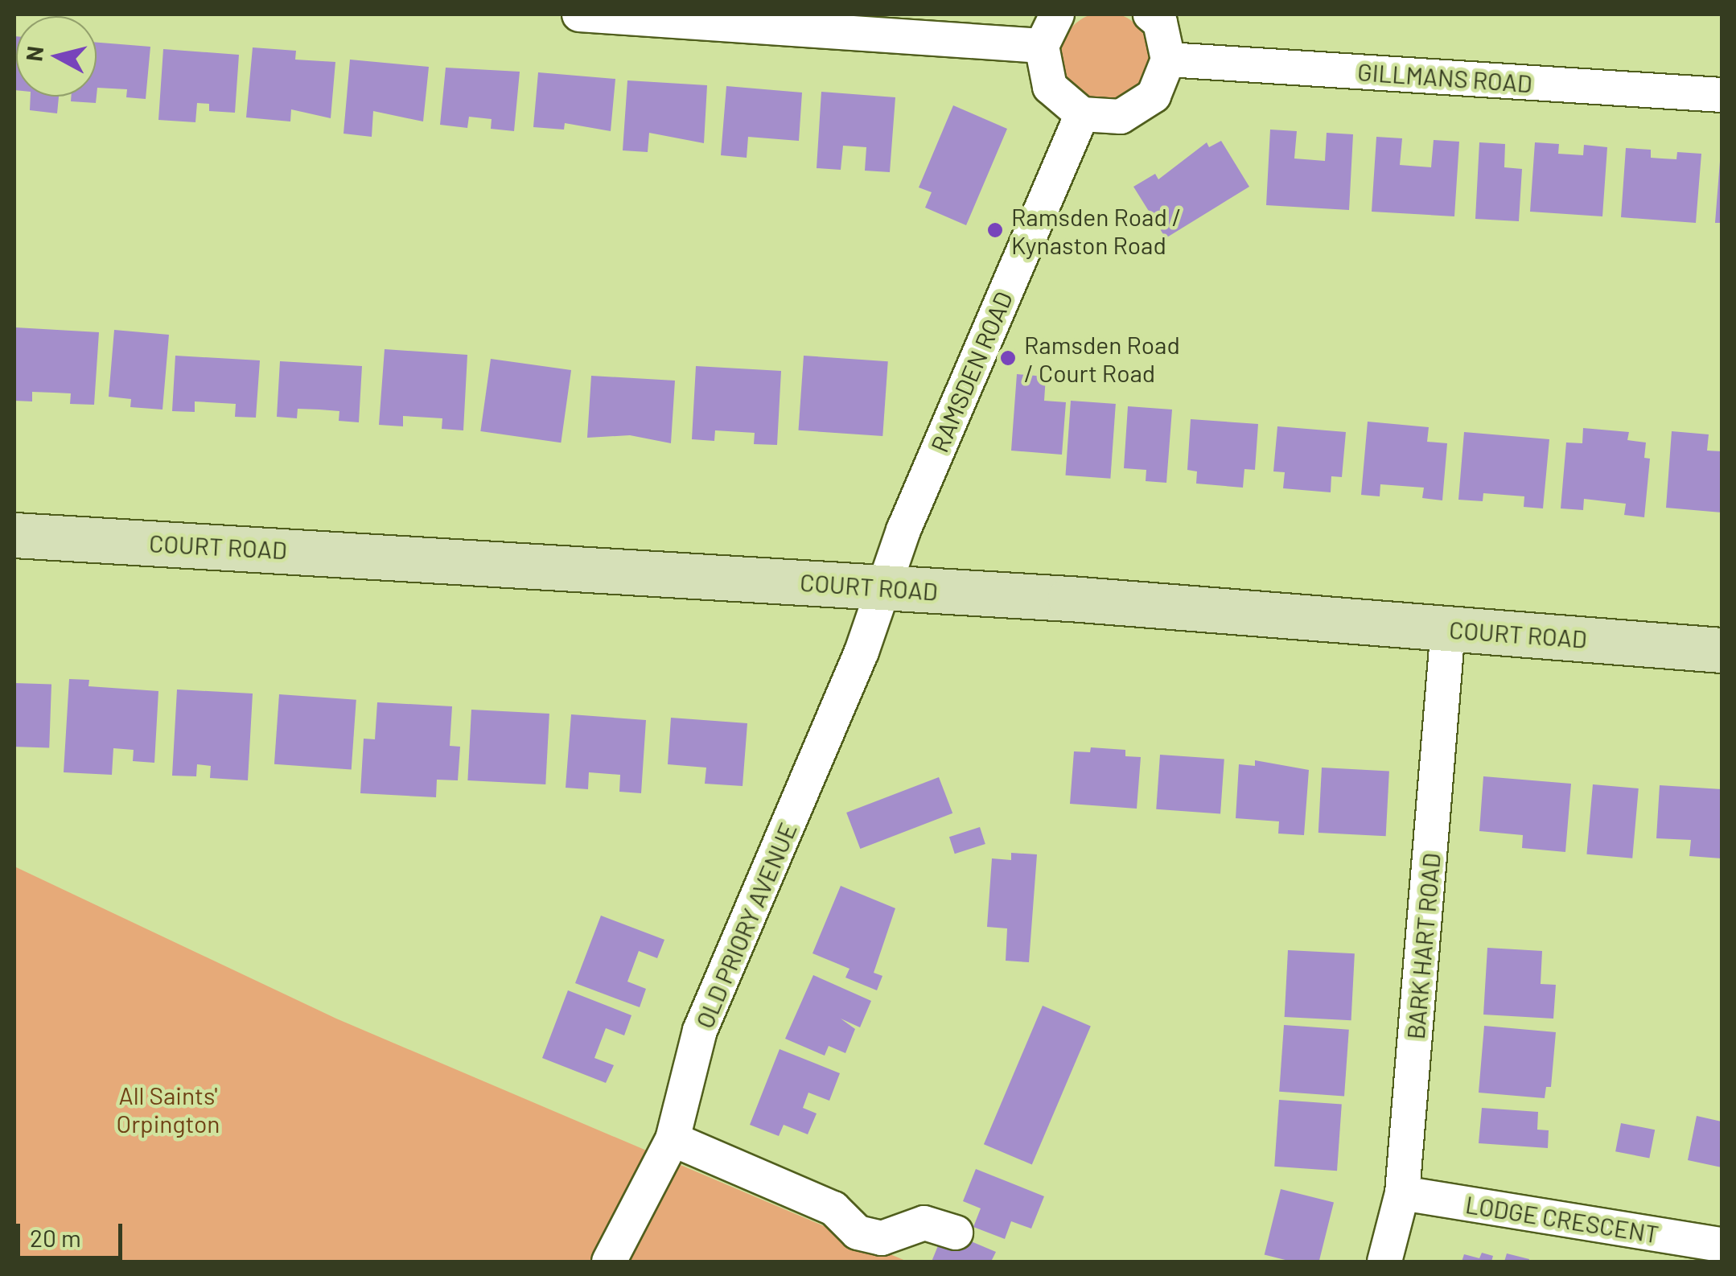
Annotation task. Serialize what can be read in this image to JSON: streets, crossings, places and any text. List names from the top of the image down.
{
  "streets": {
    "main road": ["COURT ROAD"],
    "street": [
      "GILLMANS ROAD",
      "RAMSDEN ROAD",
      "OLD PRIORY AVENUE",
      "BARK HART ROAD",
      "LODGE CRESCENT"
    ]
  },
  "crossings": [
    ["RAMSDEN ROAD", "COURT ROAD"],
    ["RAMSDEN ROAD", "OLD PRIORY AVENUE"],
    ["COURT ROAD", "OLD PRIORY AVENUE"],
    ["COURT ROAD", "BARK HART ROAD"],
    ["BARK HART ROAD", "LODGE CRESCENT"]
  ],
  "parks": ["All Saints' Orpington"],
  "places": ["Ramsden Road / Kynaston Road", "Ramsden Road / Court Road"],
  "scale_bar": "20 m",
  "north": "left"
}
